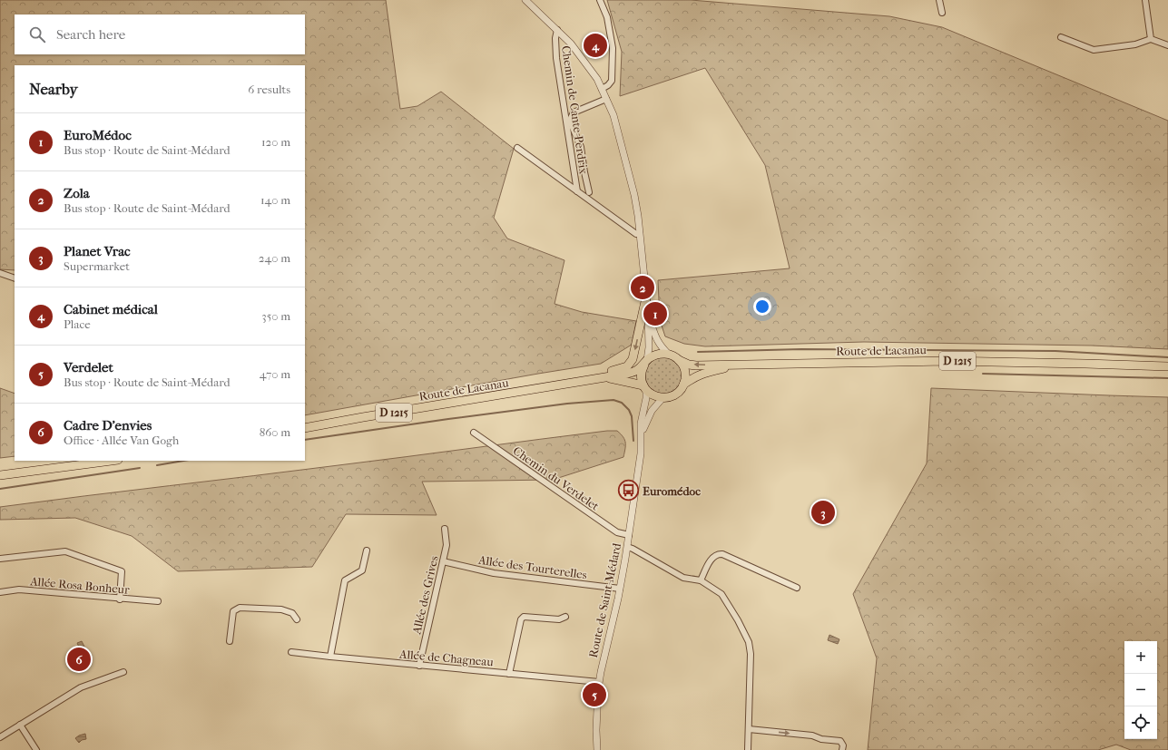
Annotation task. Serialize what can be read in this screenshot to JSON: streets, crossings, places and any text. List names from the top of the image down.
{
  "streets": {
    "main road": ["Route de Lacanau", "D 1215"],
    "street": [
      "Chemin de Cante-Perdrix",
      "Chemin du Verdelet",
      "Allée des Tourterelles",
      "Allée Rosa Bonheur",
      "Allée des Grives",
      "Route de Saint-Médard",
      "Allée de Chagneau"
    ]
  },
  "crossings": [
    ["Route de Lacanau", "Route de Saint-Médard"],
    ["Chemin du Verdelet", "Route de Saint-Médard"],
    ["Allée des Tourterelles", "Allée des Grives"],
    ["Allée des Tourterelles", "Route de Saint-Médard"],
    ["Allée des Grives", "Allée de Chagneau"],
    ["Route de Saint-Médard", "Allée de Chagneau"]
  ],
  "places": {
    "bus stop": ["Euromédoc"]
  },
  "page": {
    "search": "Search here",
    "pins": [
      "4",
      "2",
      "1",
      "3",
      "6",
      "5"
    ],
    "heading": ["Nearby", "6 results"],
    "list": [
      {
        "mark": "1",
        "name": "EuroMédoc",
        "note": "Bus stop · Route de Saint-Médard",
        "value": "120 m"
      },
      {
        "mark": "2",
        "name": "Zola",
        "note": "Bus stop · Route de Saint-Médard",
        "value": "140 m"
      },
      {
        "mark": "3",
        "name": "Planet Vrac",
        "note": "Supermarket",
        "value": "240 m"
      },
      {
        "mark": "4",
        "name": "Cabinet médical",
        "note": "Place",
        "value": "350 m"
      },
      {
        "mark": "5",
        "name": "Verdelet",
        "note": "Bus stop · Route de Saint-Médard",
        "value": "470 m"
      },
      {
        "mark": "6",
        "name": "Cadre D'envies",
        "note": "Office · Allée Van Gogh",
        "value": "860 m"
      }
    ],
    "map_buttons": ["+", "−"]
  }
}
